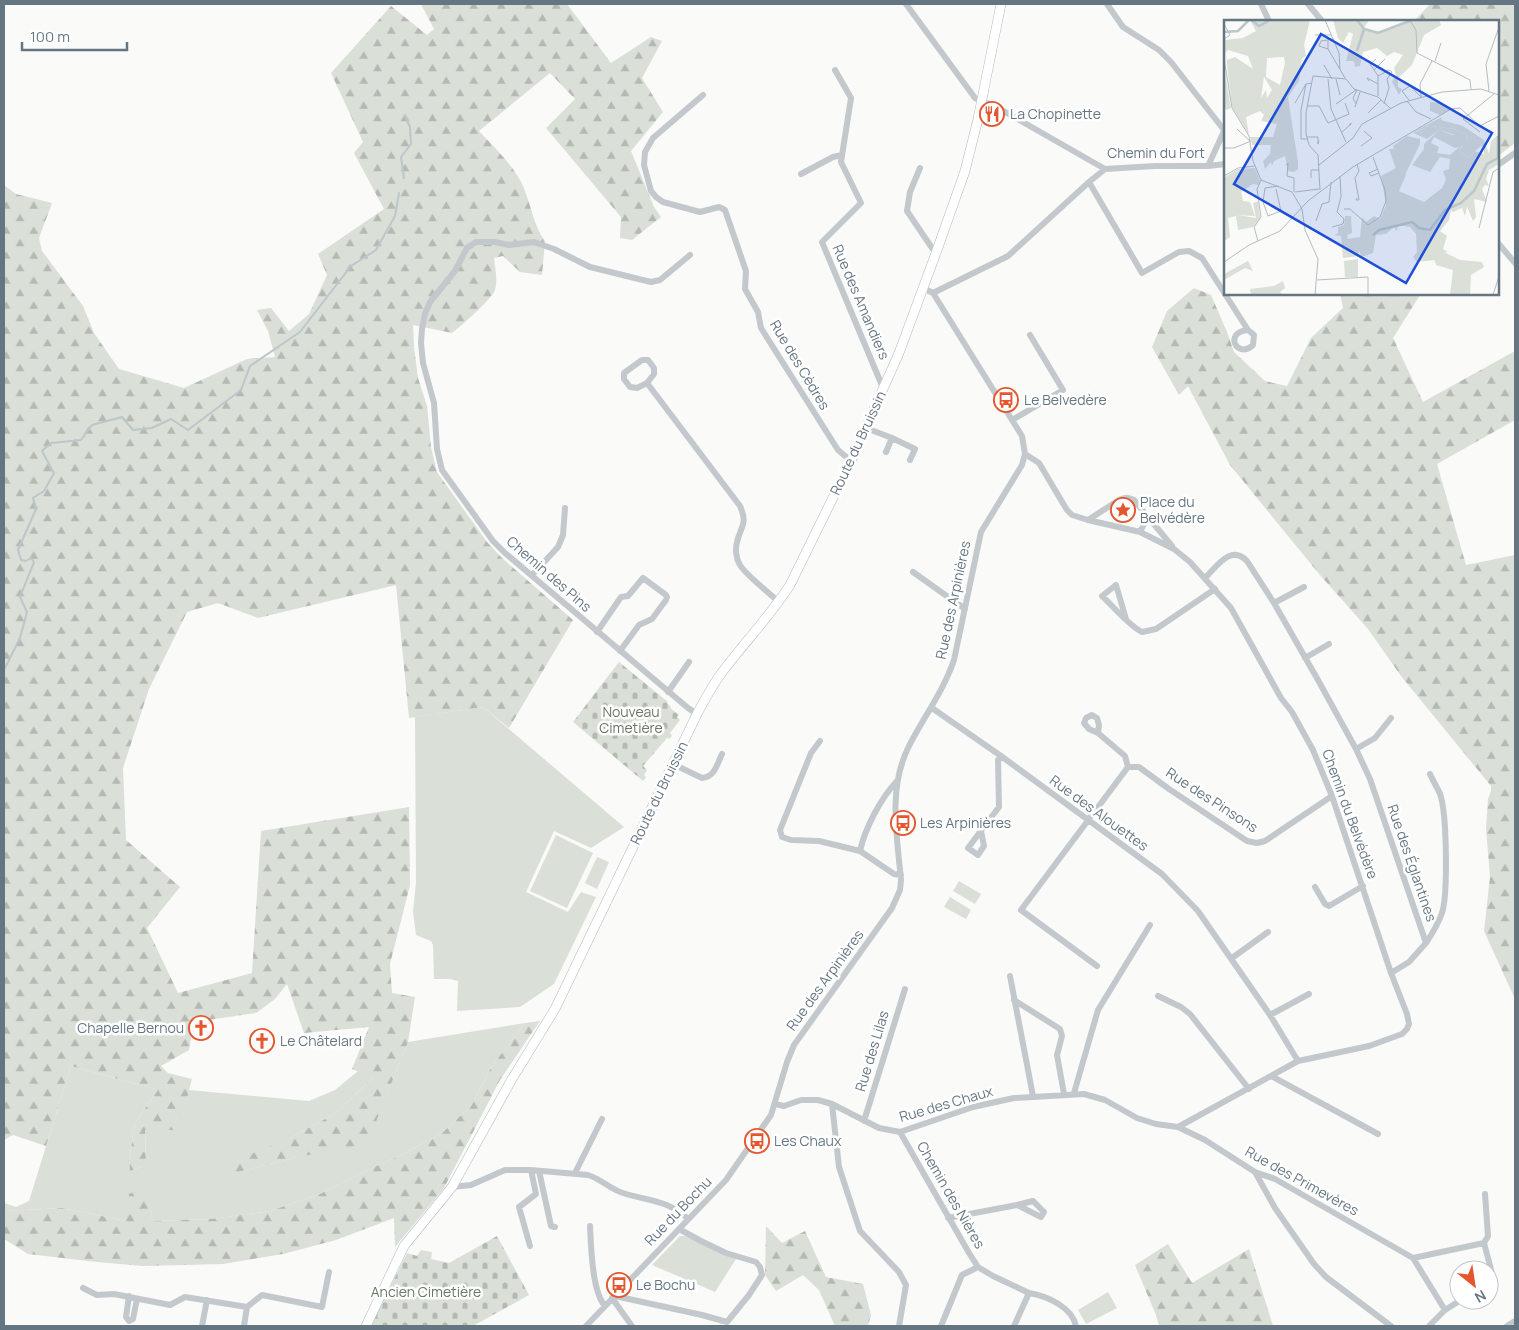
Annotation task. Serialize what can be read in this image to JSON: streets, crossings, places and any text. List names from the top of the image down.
{
  "streets": {
    "street": [
      "Chemin du Fort",
      "Rue des Amandiers",
      "Rue des Cèdres",
      "Route du Bruissin",
      "Chemin des Pins",
      "Rue des Arpinières",
      "Rue des Pinsons",
      "Rue des Alouettes",
      "Chemin du Belvédère",
      "Rue des Églantines",
      "Rue des Lilas",
      "Rue des Chaux",
      "Rue des Primevères",
      "Chemin des Nières",
      "Rue du Bochu"
    ]
  },
  "crossings": [
    ["Chemin du Fort", "Route du Bruissin"],
    ["Rue des Amandiers", "Route du Bruissin"],
    ["Rue des Cèdres", "Route du Bruissin"],
    ["Route du Bruissin", "Chemin des Pins"],
    ["Rue des Arpinières", "Rue des Alouettes"],
    ["Rue des Arpinières", "Chemin du Belvédère"],
    ["Rue des Arpinières", "Rue des Chaux"],
    ["Rue des Arpinières", "Rue du Bochu"],
    ["Rue des Pinsons", "Chemin du Belvédère"],
    ["Rue des Alouettes", "Chemin du Belvédère"],
    ["Chemin du Belvédère", "Rue des Églantines"],
    ["Rue des Lilas", "Rue des Chaux"],
    ["Rue des Chaux", "Rue des Primevères"],
    ["Rue des Chaux", "Chemin des Nières"],
    ["Rue des Chaux", "Rue du Bochu"]
  ],
  "parks": ["Nouveau Cimetière", "Ancien Cimetière"],
  "places": {
    "restaurant": ["La Chopinette"],
    "bus stop": [
      "Le Belvedère",
      "Les Arpinières",
      "Les Chaux",
      "Le Bochu"
    ],
    "place": ["Place du Belvédère"],
    "church": ["Chapelle Bernou", "Le Châtelard"]
  },
  "scale_bar": "100 m",
  "north": "bottom right"
}
